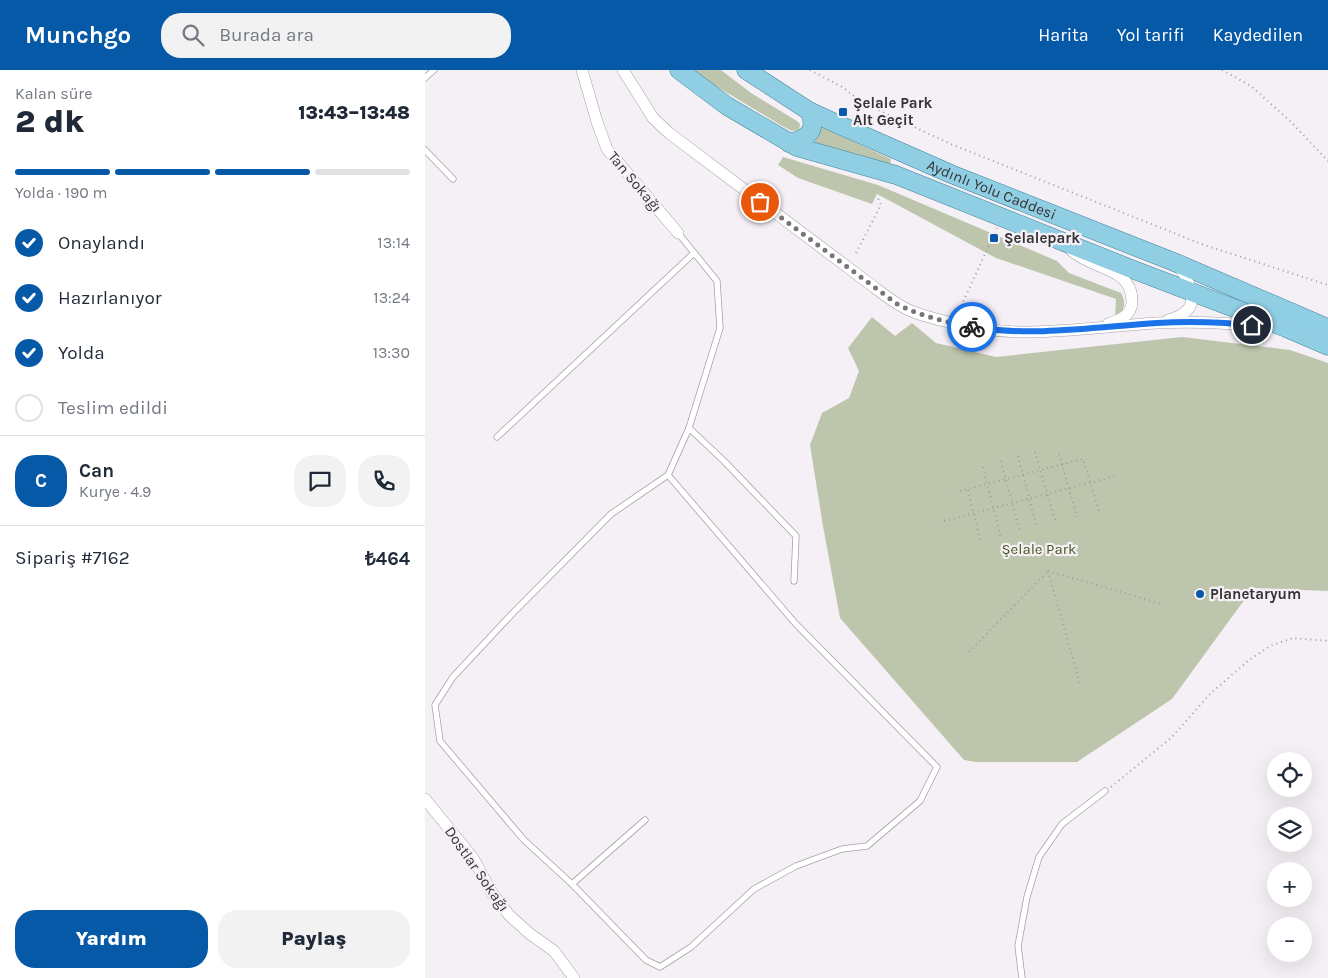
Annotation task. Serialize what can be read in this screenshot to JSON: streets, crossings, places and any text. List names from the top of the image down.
{
  "streets": {
    "main road": ["Aydınlı Yolu Caddesi"],
    "street": ["Tan Sokağı", "Dostlar Sokağı"]
  },
  "parks": ["Şelale Park"],
  "places": {
    "transit": ["Şelale Park Alt Geçit", "Şelalepark"],
    "other": ["Planetaryum"]
  },
  "page": {
    "header": "Munchgo",
    "search": "Burada ara",
    "nav": ["Harita", "Yol tarifi", "Kaydedilen"],
    "heading": ["2 dk", "Kalan süre", "13:43–13:48"],
    "panel": [
      "Can",
      "Kurye · 4.9",
      "Sipariş #7162",
      "₺464"
    ],
    "bar": "Yolda · 190 m",
    "list": [
      ["Onaylandı", "13:14"],
      ["Hazırlanıyor", "13:24"],
      ["Yolda", "13:30"],
      "Teslim edildi"
    ],
    "round": "C",
    "map_buttons": ["+", "−"],
    "buttons": ["Yardım", "Paylaş"]
  }
}
